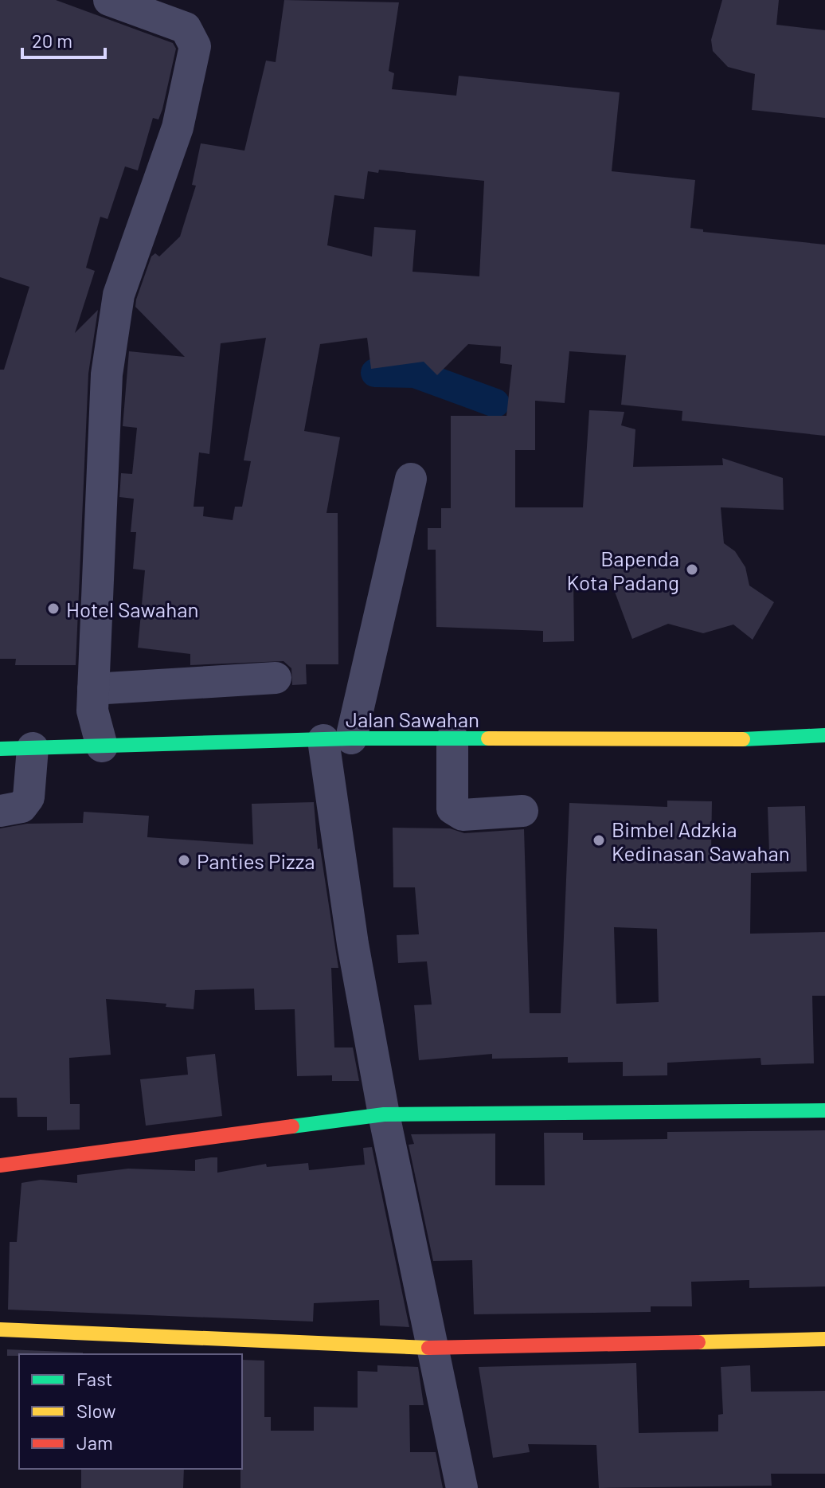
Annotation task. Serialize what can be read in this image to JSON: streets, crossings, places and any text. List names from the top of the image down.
{
  "streets": {
    "street": ["Jalan Sawahan"]
  },
  "places": [
    "Bapenda Kota Padang",
    "Hotel Sawahan",
    "Bimbel Adzkia Kedinasan Sawahan",
    "Panties Pizza"
  ],
  "legend": ["Fast", "Slow", "Jam"],
  "scale_bar": "20 m"
}
